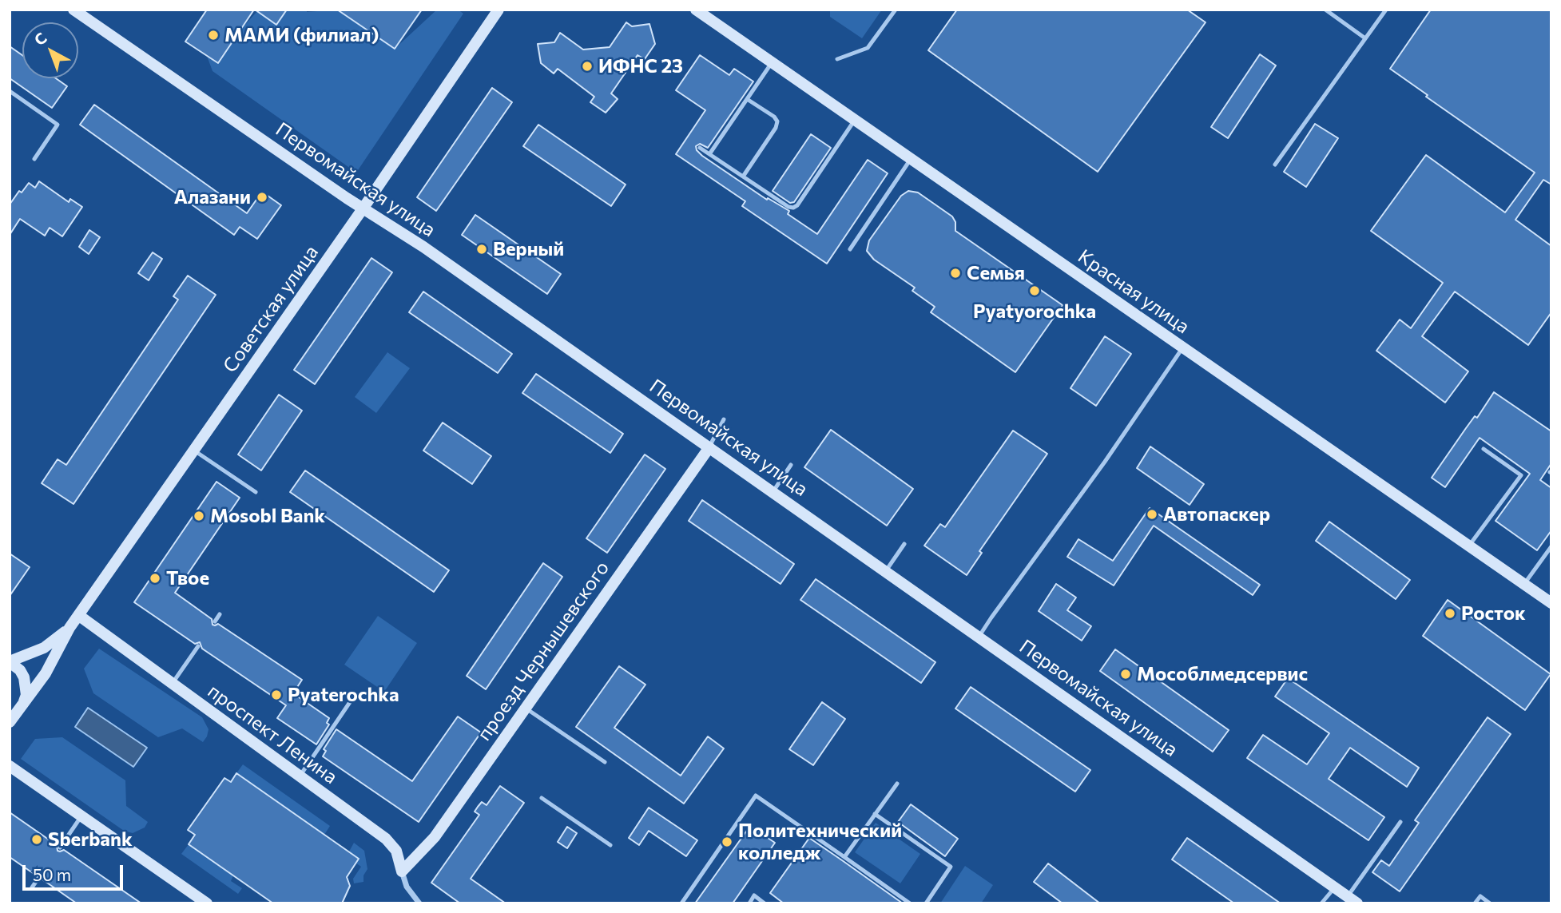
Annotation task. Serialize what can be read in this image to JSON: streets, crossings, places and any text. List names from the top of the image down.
{
  "streets": {
    "street": [
      "Первомайская улица",
      "Красная улица",
      "Советская улица",
      "проезд Чернышевского",
      "проспект Ленина"
    ]
  },
  "crossings": [
    ["Первомайская улица", "Советская улица"],
    ["Первомайская улица", "проезд Чернышевского"],
    ["Советская улица", "проспект Ленина"],
    ["проезд Чернышевского", "проспект Ленина"]
  ],
  "places": [
    "МАМИ (филиал)",
    "ИФНС 23",
    "Алазани",
    "Верный",
    "Семья",
    "Pyatyorochka",
    "Автопаскер",
    "Mosobl Bank",
    "Твое",
    "Росток",
    "Мособлмедсервис",
    "Pyaterochka",
    "Sberbank",
    "Политехнический колледж"
  ],
  "scale_bar": "50 m",
  "north": "top left"
}
